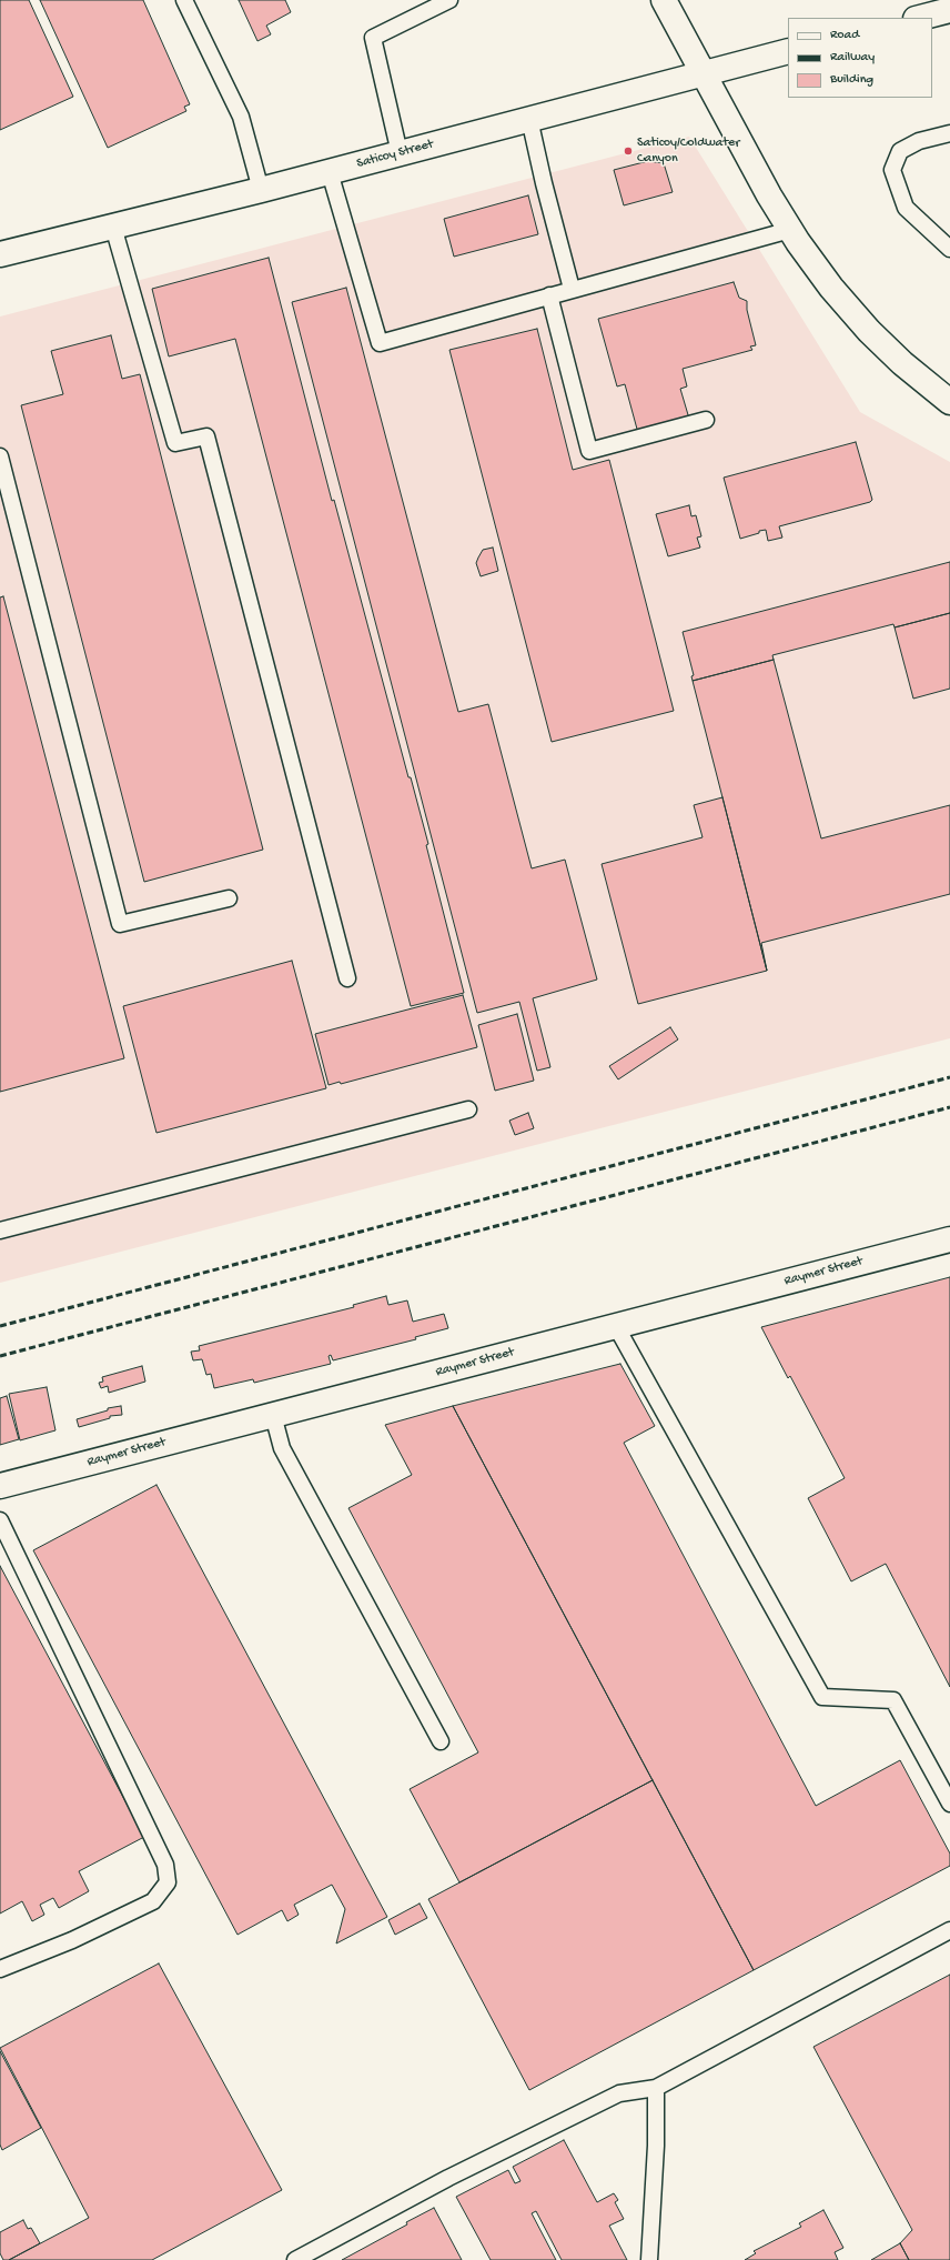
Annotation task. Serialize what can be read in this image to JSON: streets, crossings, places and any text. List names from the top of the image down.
{
  "streets": {
    "street": ["Saticoy Street", "Raymer Street"]
  },
  "places": ["Saticoy/Coldwater Canyon"],
  "legend": ["Road", "Railway", "Building"]
}
